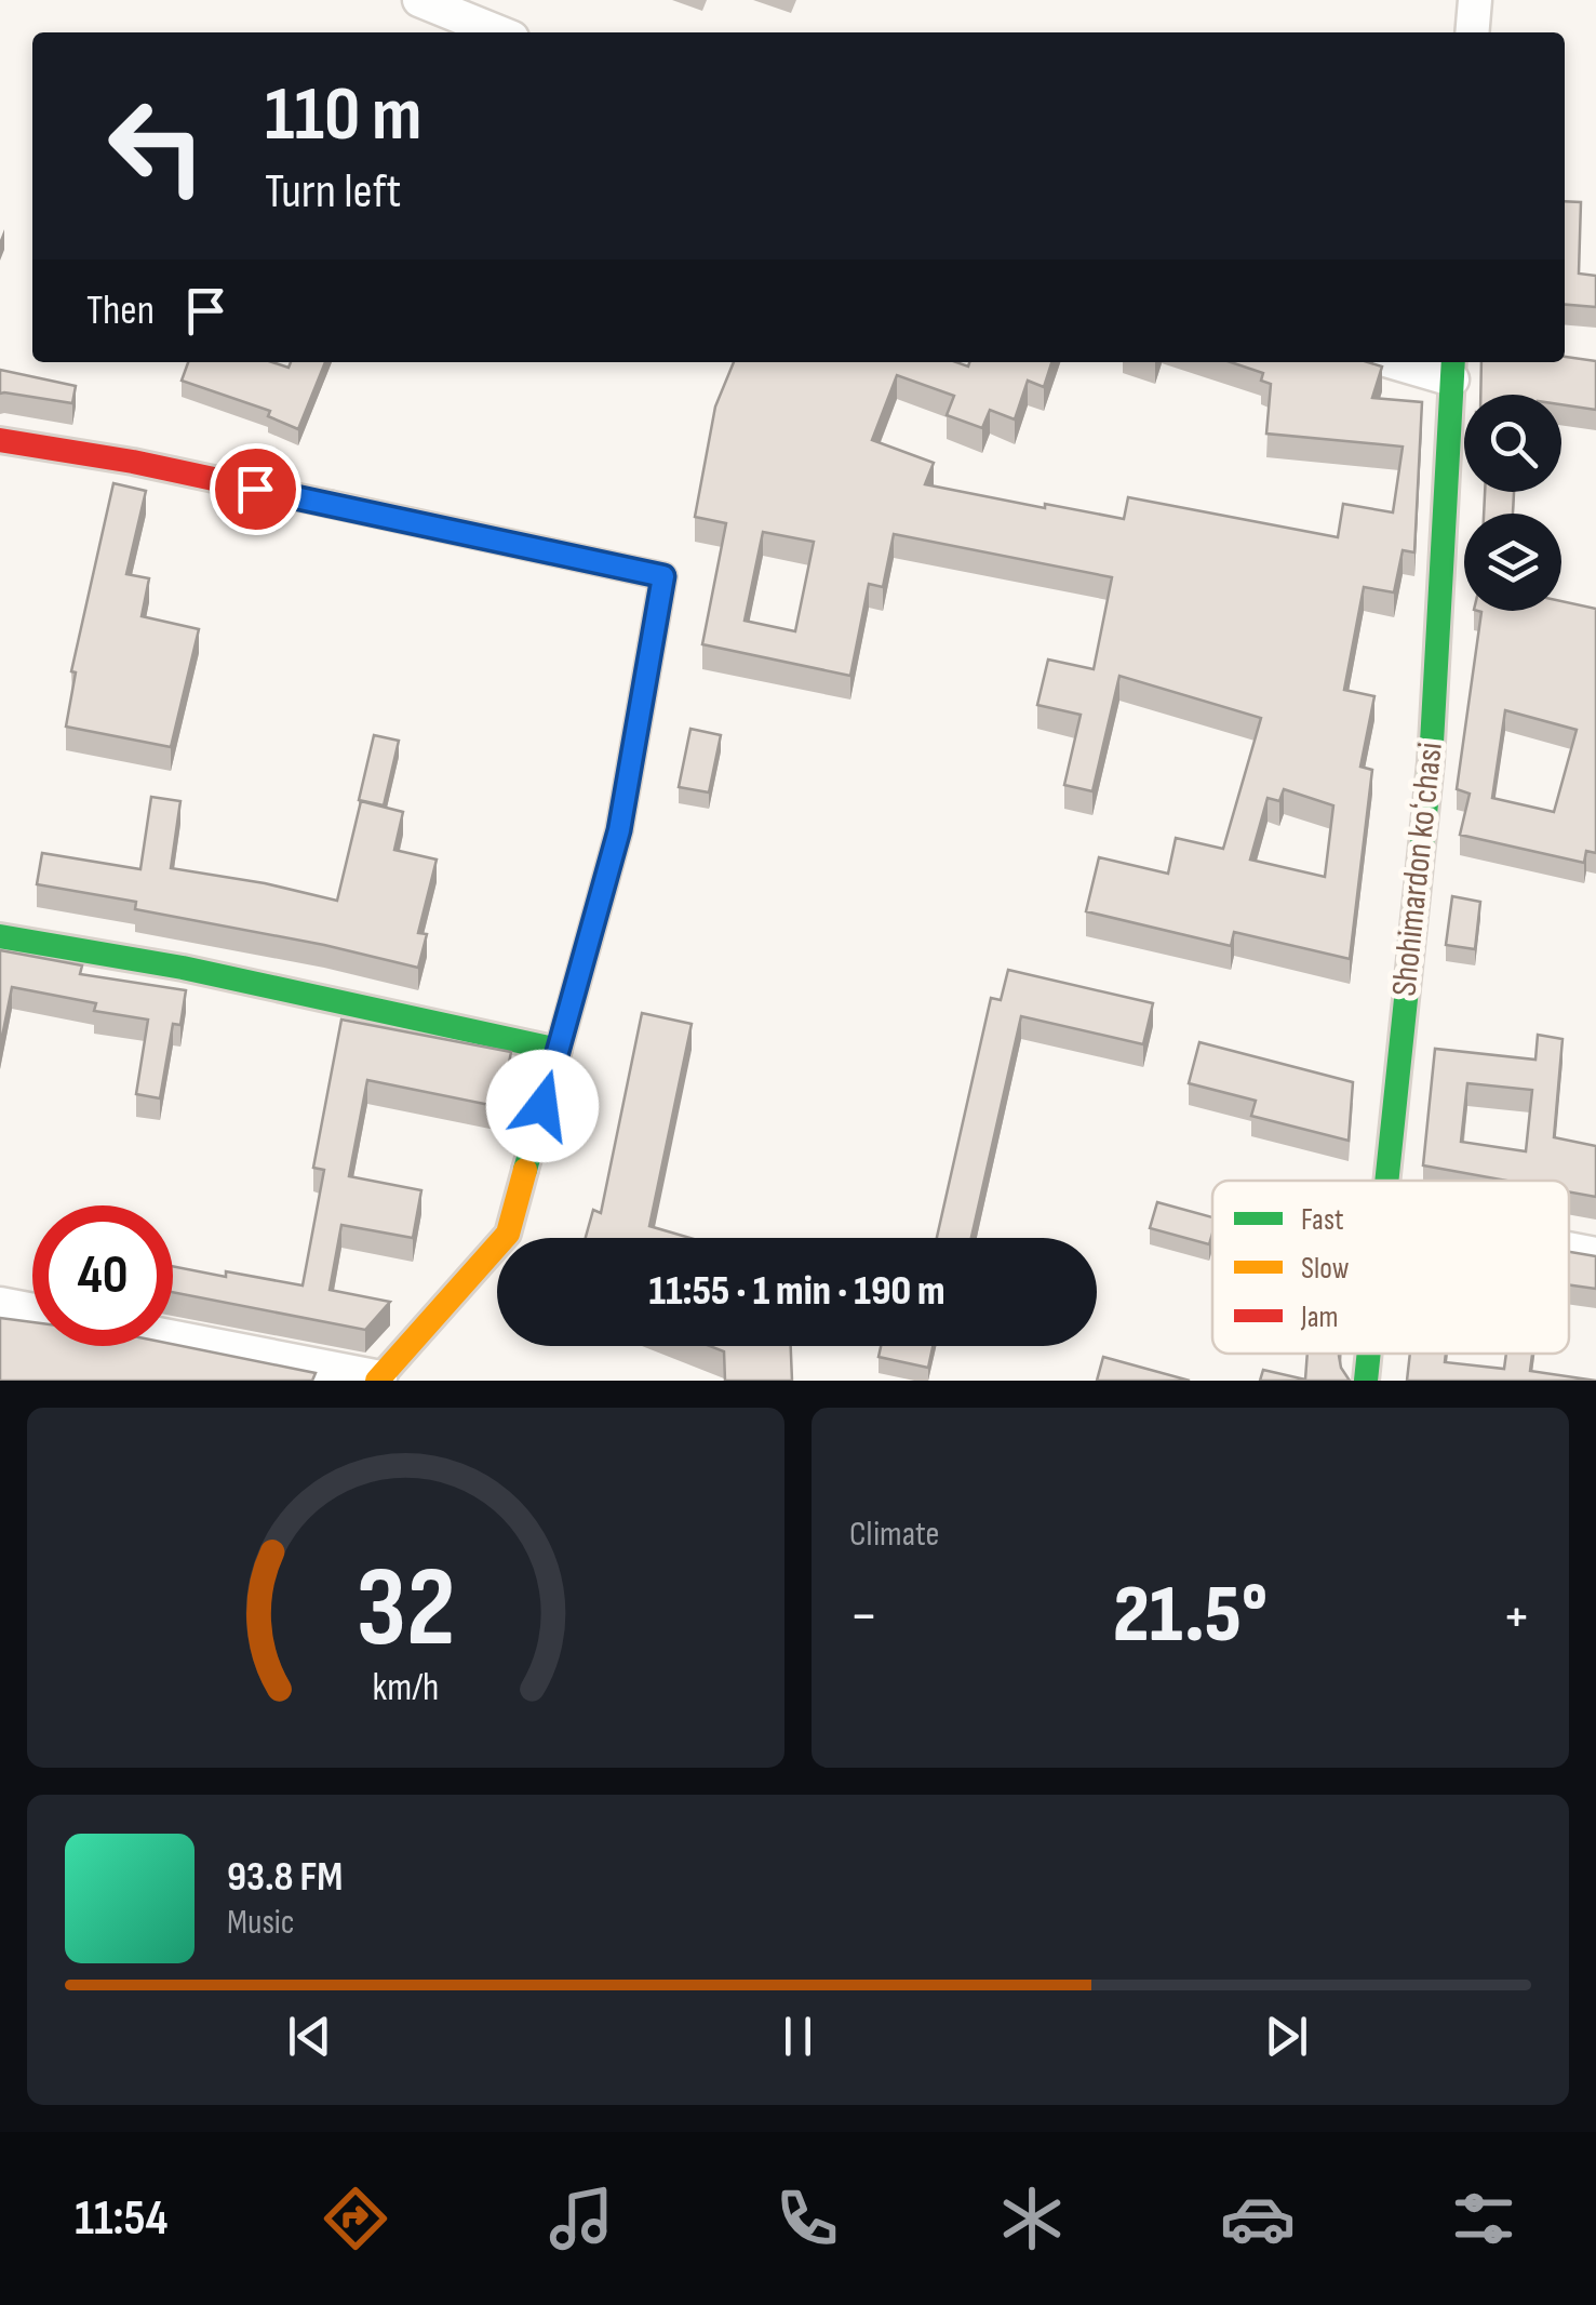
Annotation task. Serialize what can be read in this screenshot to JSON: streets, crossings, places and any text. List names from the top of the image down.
{
  "streets": {
    "street": ["Shohimardon koʻchasi"]
  },
  "legend": ["Fast", "Slow", "Jam"],
  "page": {
    "turn": ["110 m", "Turn left"],
    "then": "Then",
    "limit": "40",
    "trip": "11:55 · 1 min · 190 m",
    "tile": "Climate",
    "heat": ["−", "21.5°", "+"],
    "song": ["93.8 FM", "Music"],
    "tabs": "11:54",
    "gauge": ["32", "km/h"]
  }
}
